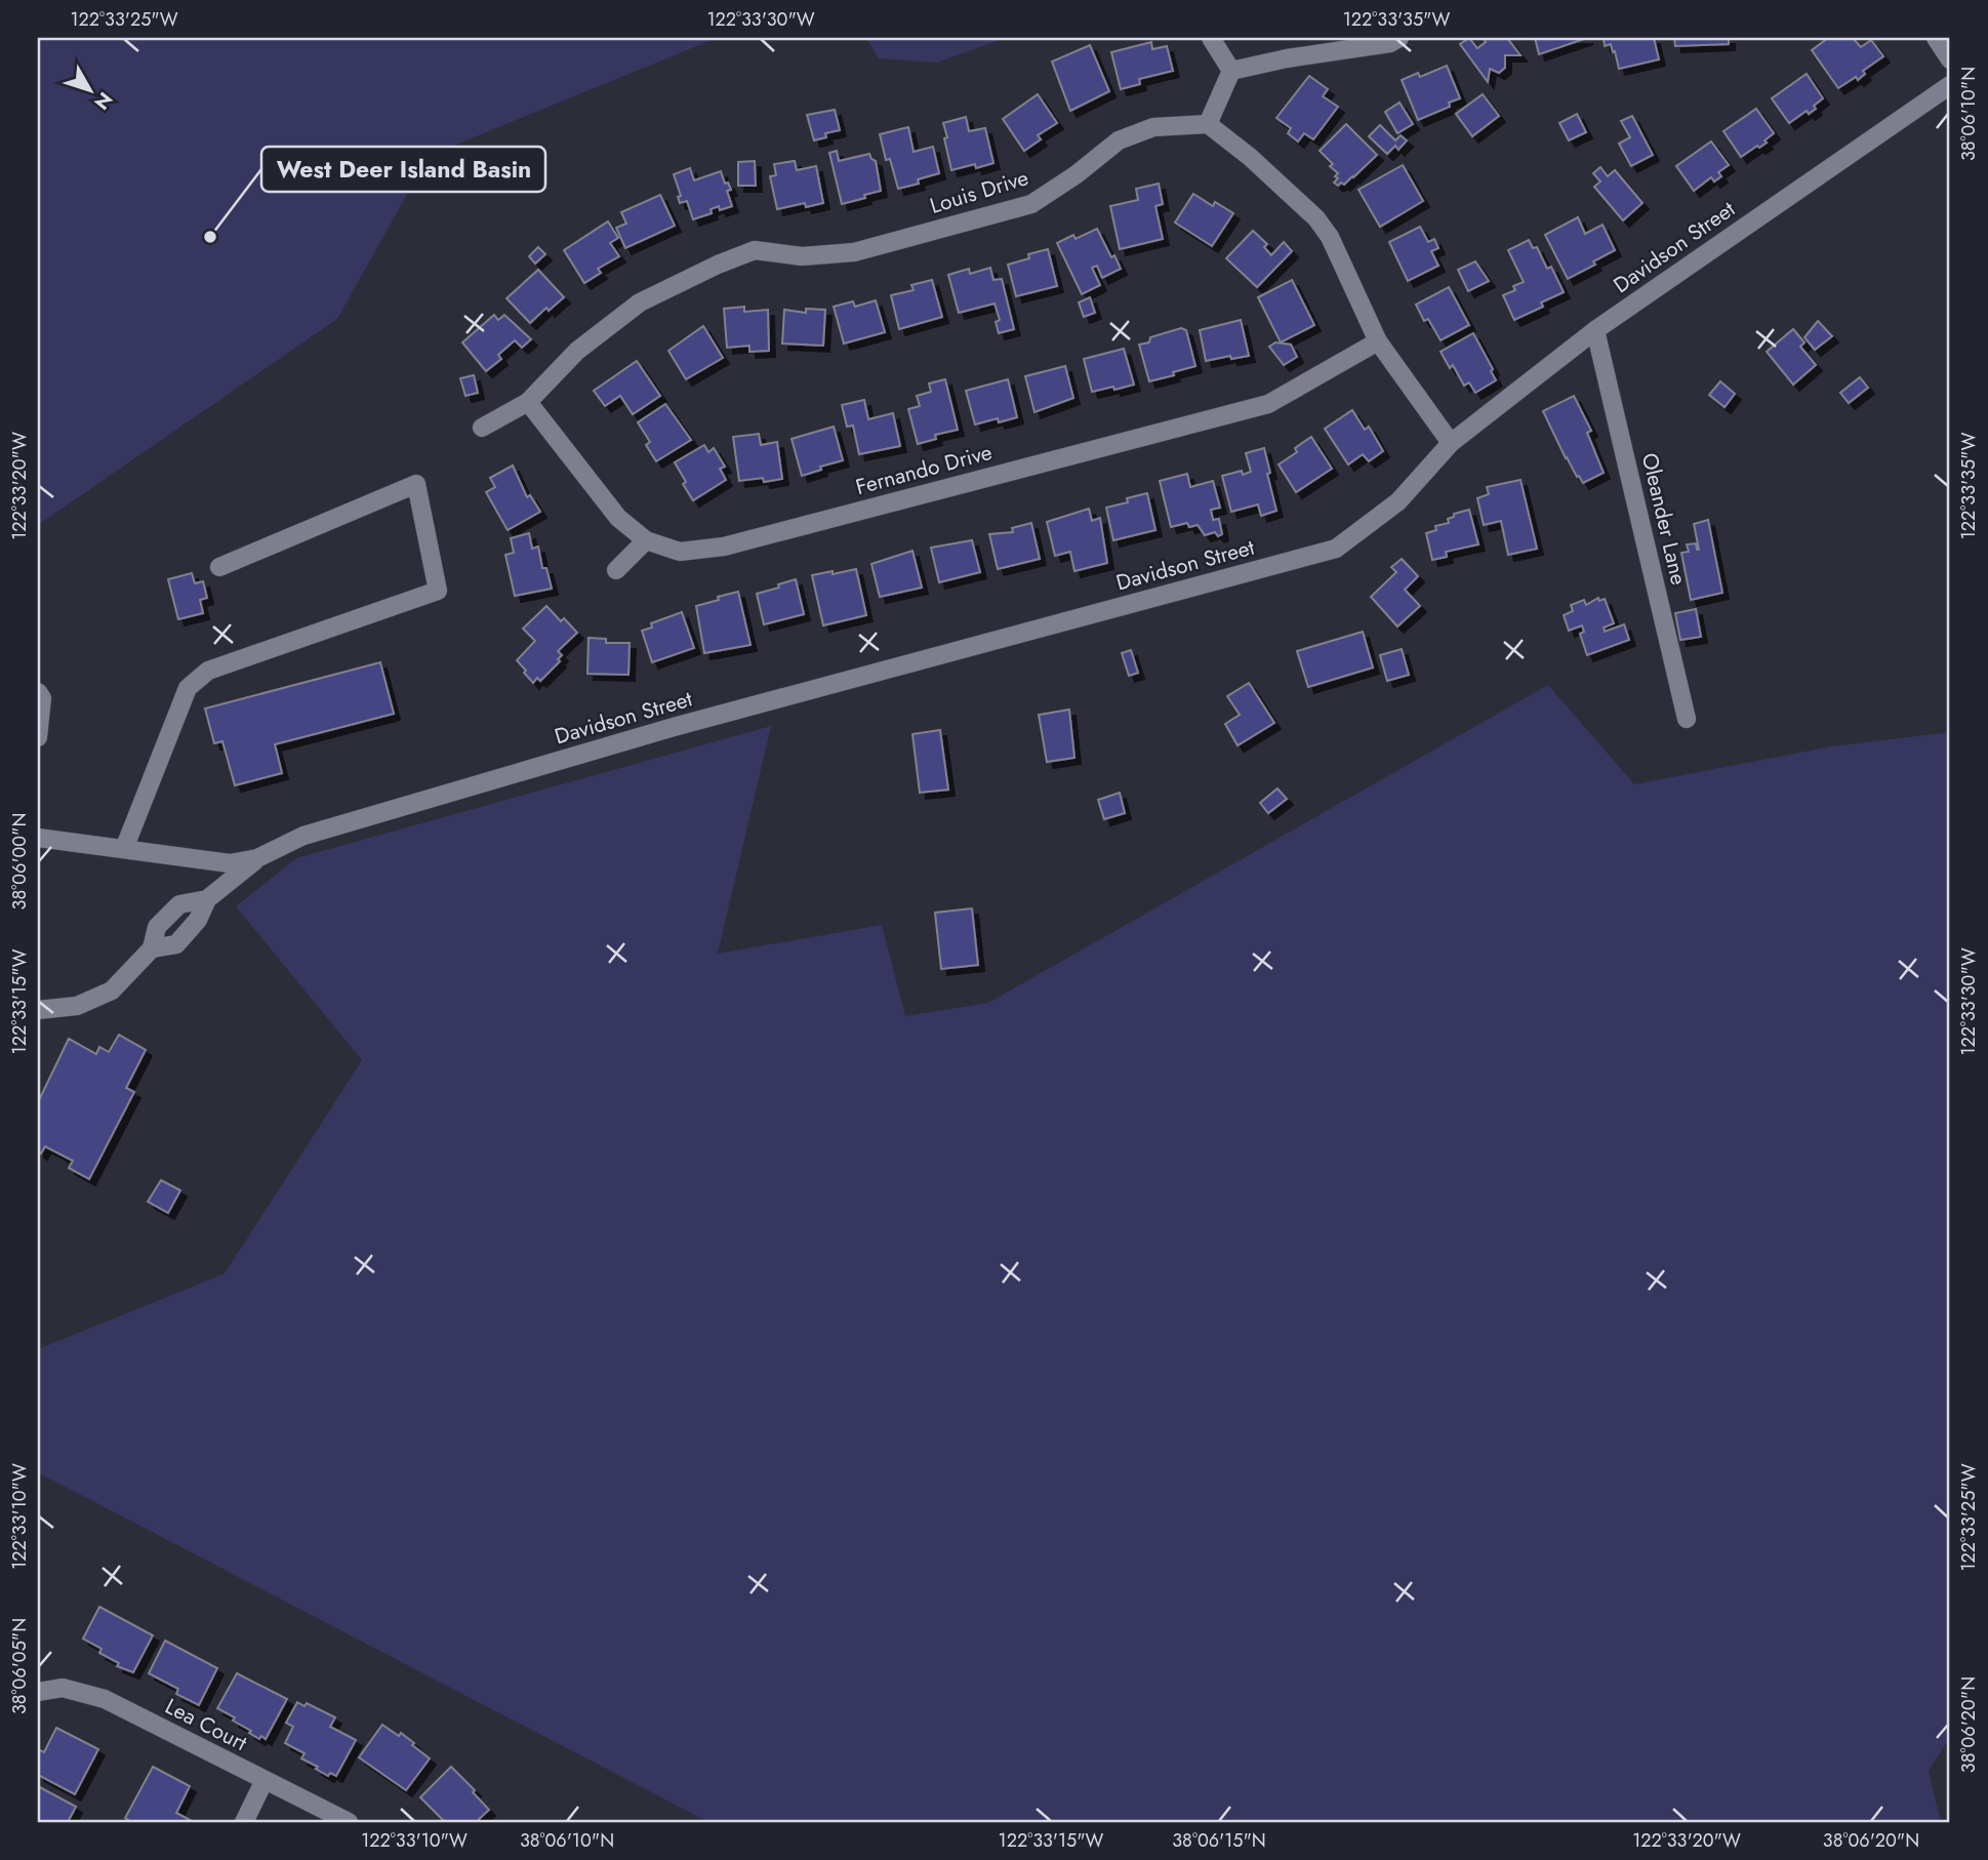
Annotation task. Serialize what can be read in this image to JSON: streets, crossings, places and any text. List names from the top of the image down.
{
  "streets": {
    "street": [
      "Louis Drive",
      "Davidson Street",
      "Fernando Drive",
      "Oleander Lane",
      "Lea Court"
    ]
  },
  "crossings": [
    ["Louis Drive", "Fernando Drive"],
    ["Davidson Street", "Oleander Lane"]
  ],
  "places": ["West Deer Island Basin"],
  "north": "bottom right",
  "coordinates": [
    "122°33'25\"W",
    "122°33'30\"W",
    "122°33'35\"W",
    "38°06'10\"N",
    "122°33'20\"W",
    "38°06'00\"N",
    "122°33'15\"W",
    "122°33'10\"W",
    "38°06'05\"N",
    "38°06'20\"N",
    "38°06'15\"N"
  ]
}
